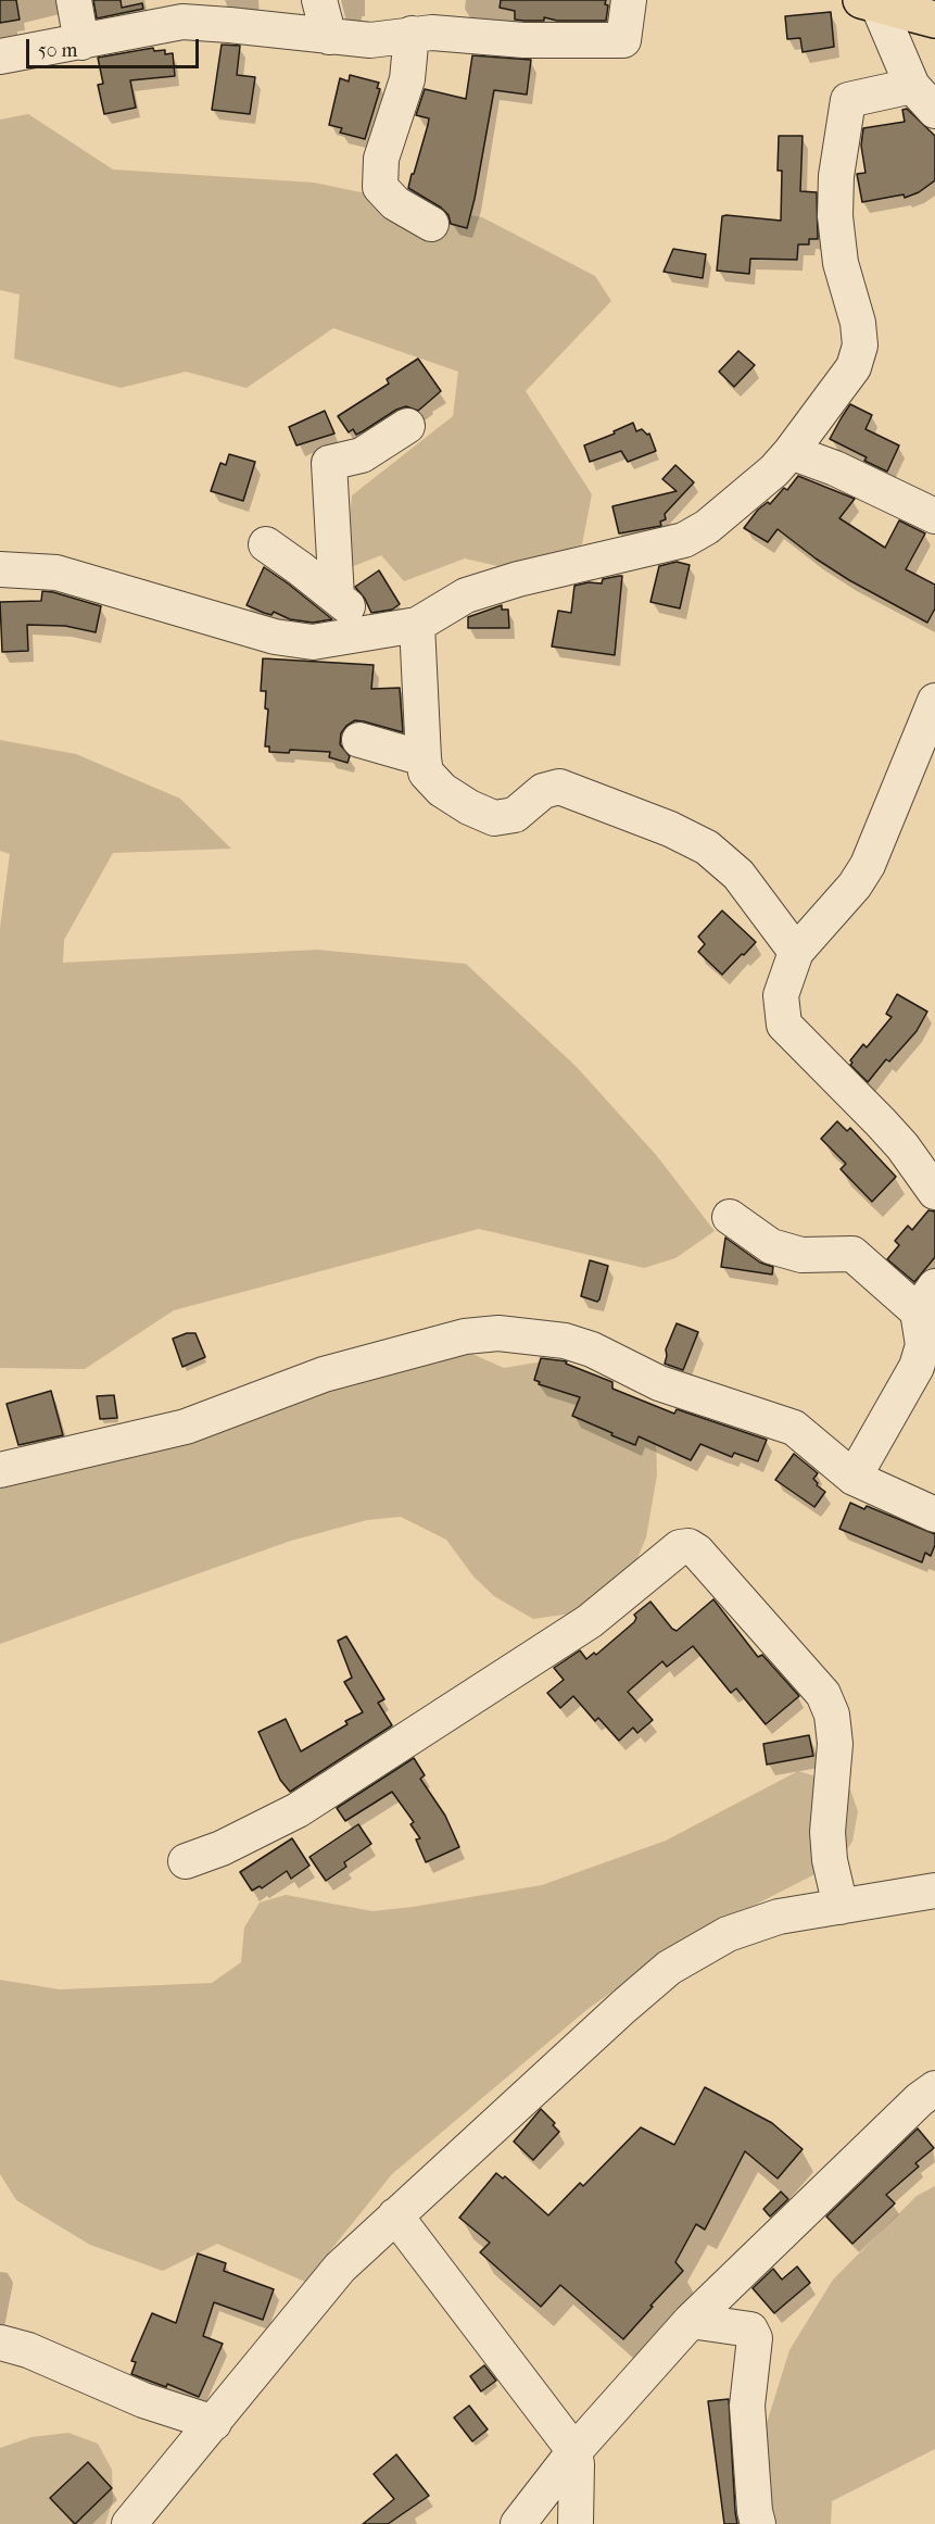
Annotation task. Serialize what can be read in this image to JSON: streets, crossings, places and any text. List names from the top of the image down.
{
  "scale_bar": "50 m"
}
